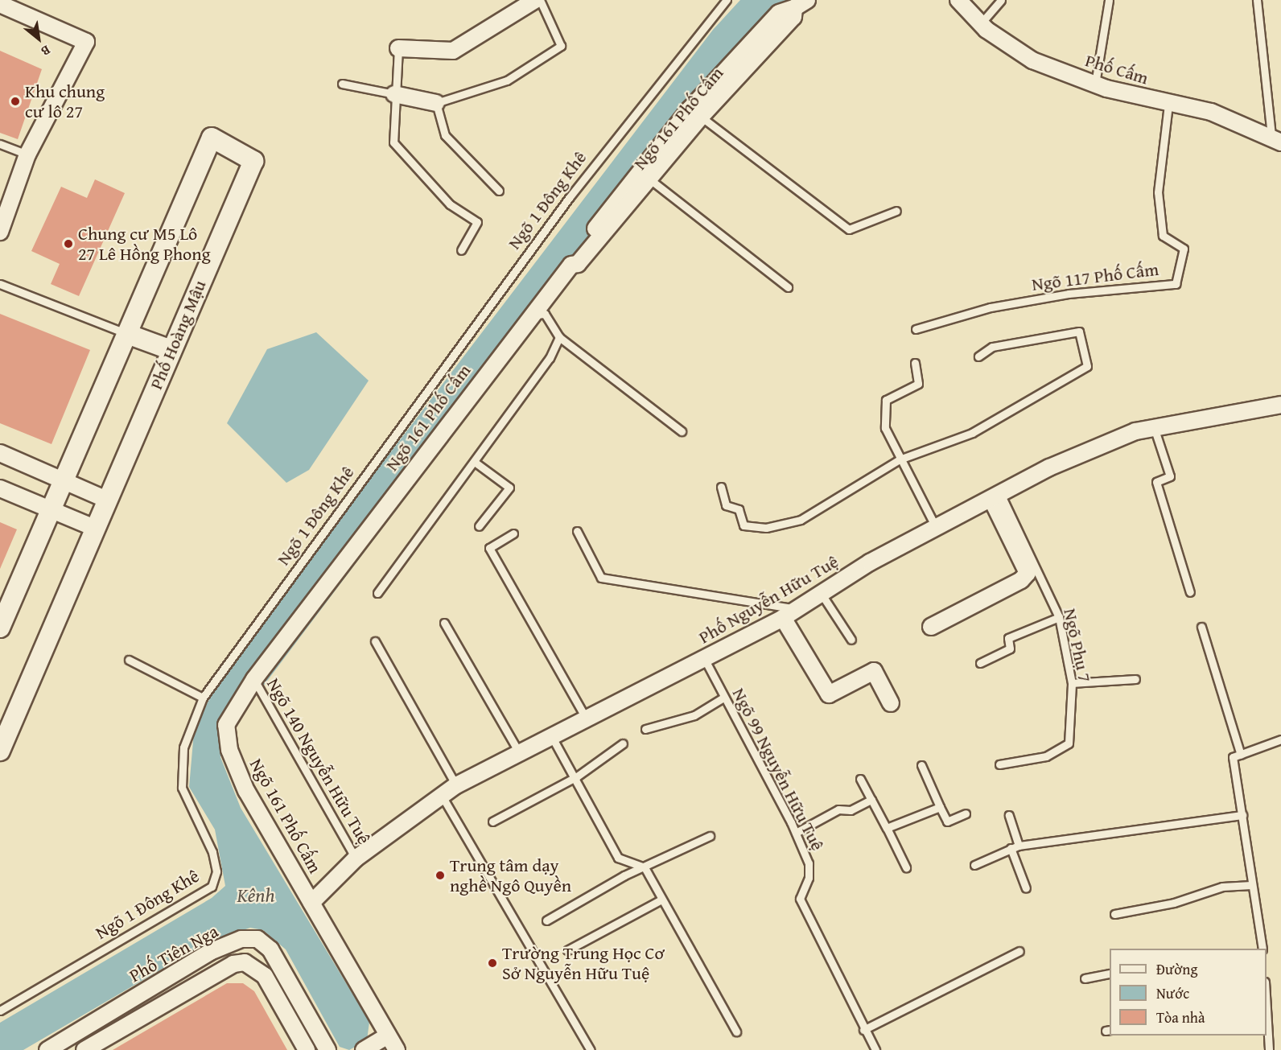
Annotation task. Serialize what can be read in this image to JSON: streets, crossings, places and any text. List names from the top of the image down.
{
  "streets": {
    "street": [
      "Phố Cấm",
      "Ngõ 161 Phố Cấm",
      "Phố Hoàng Mậu",
      "Phố Nguyễn Hữu Tuệ",
      "Phố Tiên Nga"
    ],
    "lane": [
      "Ngõ 1 Đông Khê",
      "Ngõ 117 Phố Cấm",
      "Ngõ Phụ 7",
      "Ngõ 140 Nguyễn Hữu Tuệ",
      "Ngõ 99 Nguyễn Hữu Tuệ"
    ]
  },
  "crossings": [
    ["Phố Cấm", "Ngõ 117 Phố Cấm"],
    ["Ngõ 161 Phố Cấm", "Phố Nguyễn Hữu Tuệ"],
    ["Ngõ 161 Phố Cấm", "Ngõ 140 Nguyễn Hữu Tuệ"],
    ["Phố Nguyễn Hữu Tuệ", "Ngõ Phụ 7"],
    ["Phố Nguyễn Hữu Tuệ", "Ngõ 140 Nguyễn Hữu Tuệ"],
    ["Phố Nguyễn Hữu Tuệ", "Ngõ 99 Nguyễn Hữu Tuệ"]
  ],
  "water": ["Kênh"],
  "places": [
    "Khu chung cư lô 27",
    "Chung cư M5 Lô 27 Lê Hồng Phong",
    "Trung tâm dạy nghề Ngô Quyền",
    "Trường Trung Học Cơ Sở Nguyễn Hữu Tuệ"
  ],
  "legend": ["Đường", "Nước", "Tòa nhà"],
  "north": "bottom right"
}
